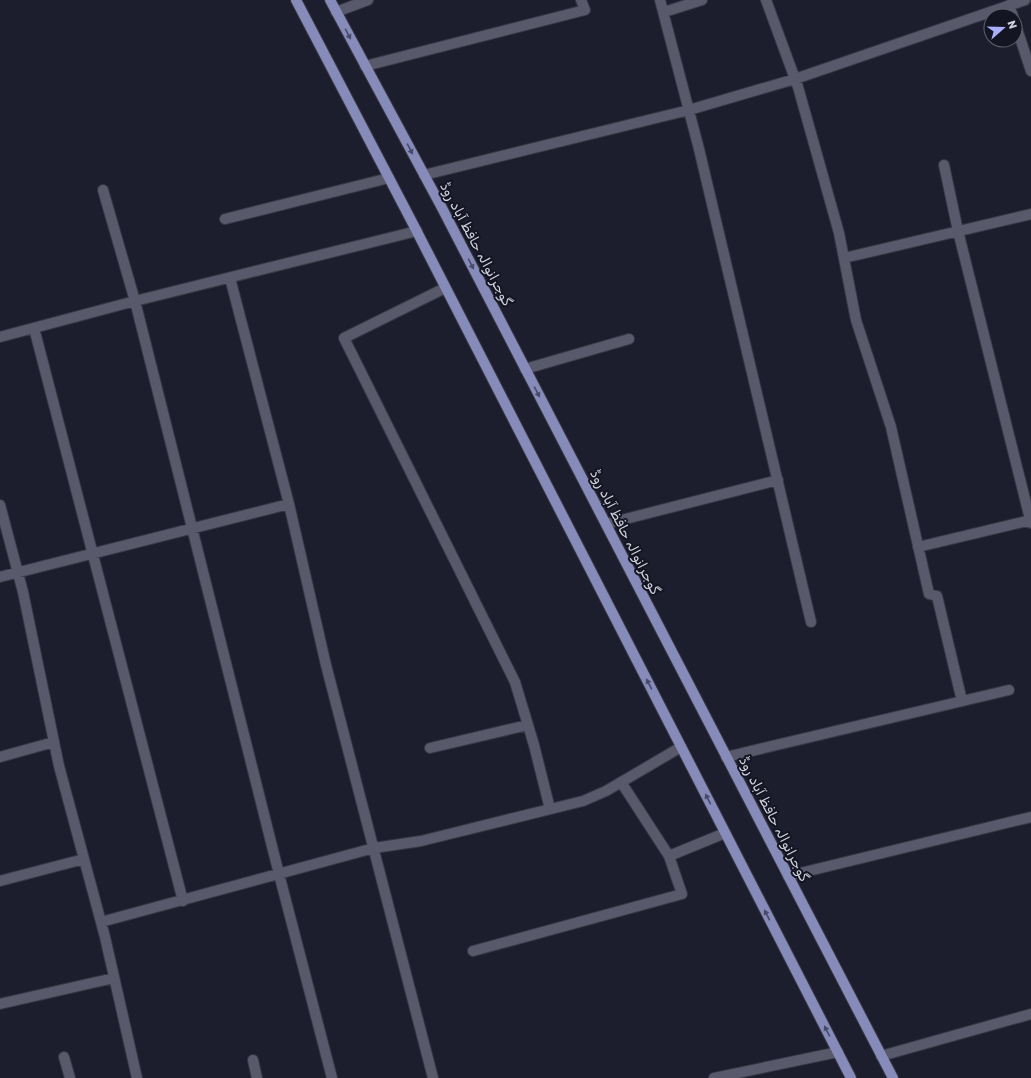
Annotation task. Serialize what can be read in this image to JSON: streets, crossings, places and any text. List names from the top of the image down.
{
  "streets": {
    "main road": ["گوجرانوالہ حافظ آباد روڈ"]
  },
  "north": "right"
}
